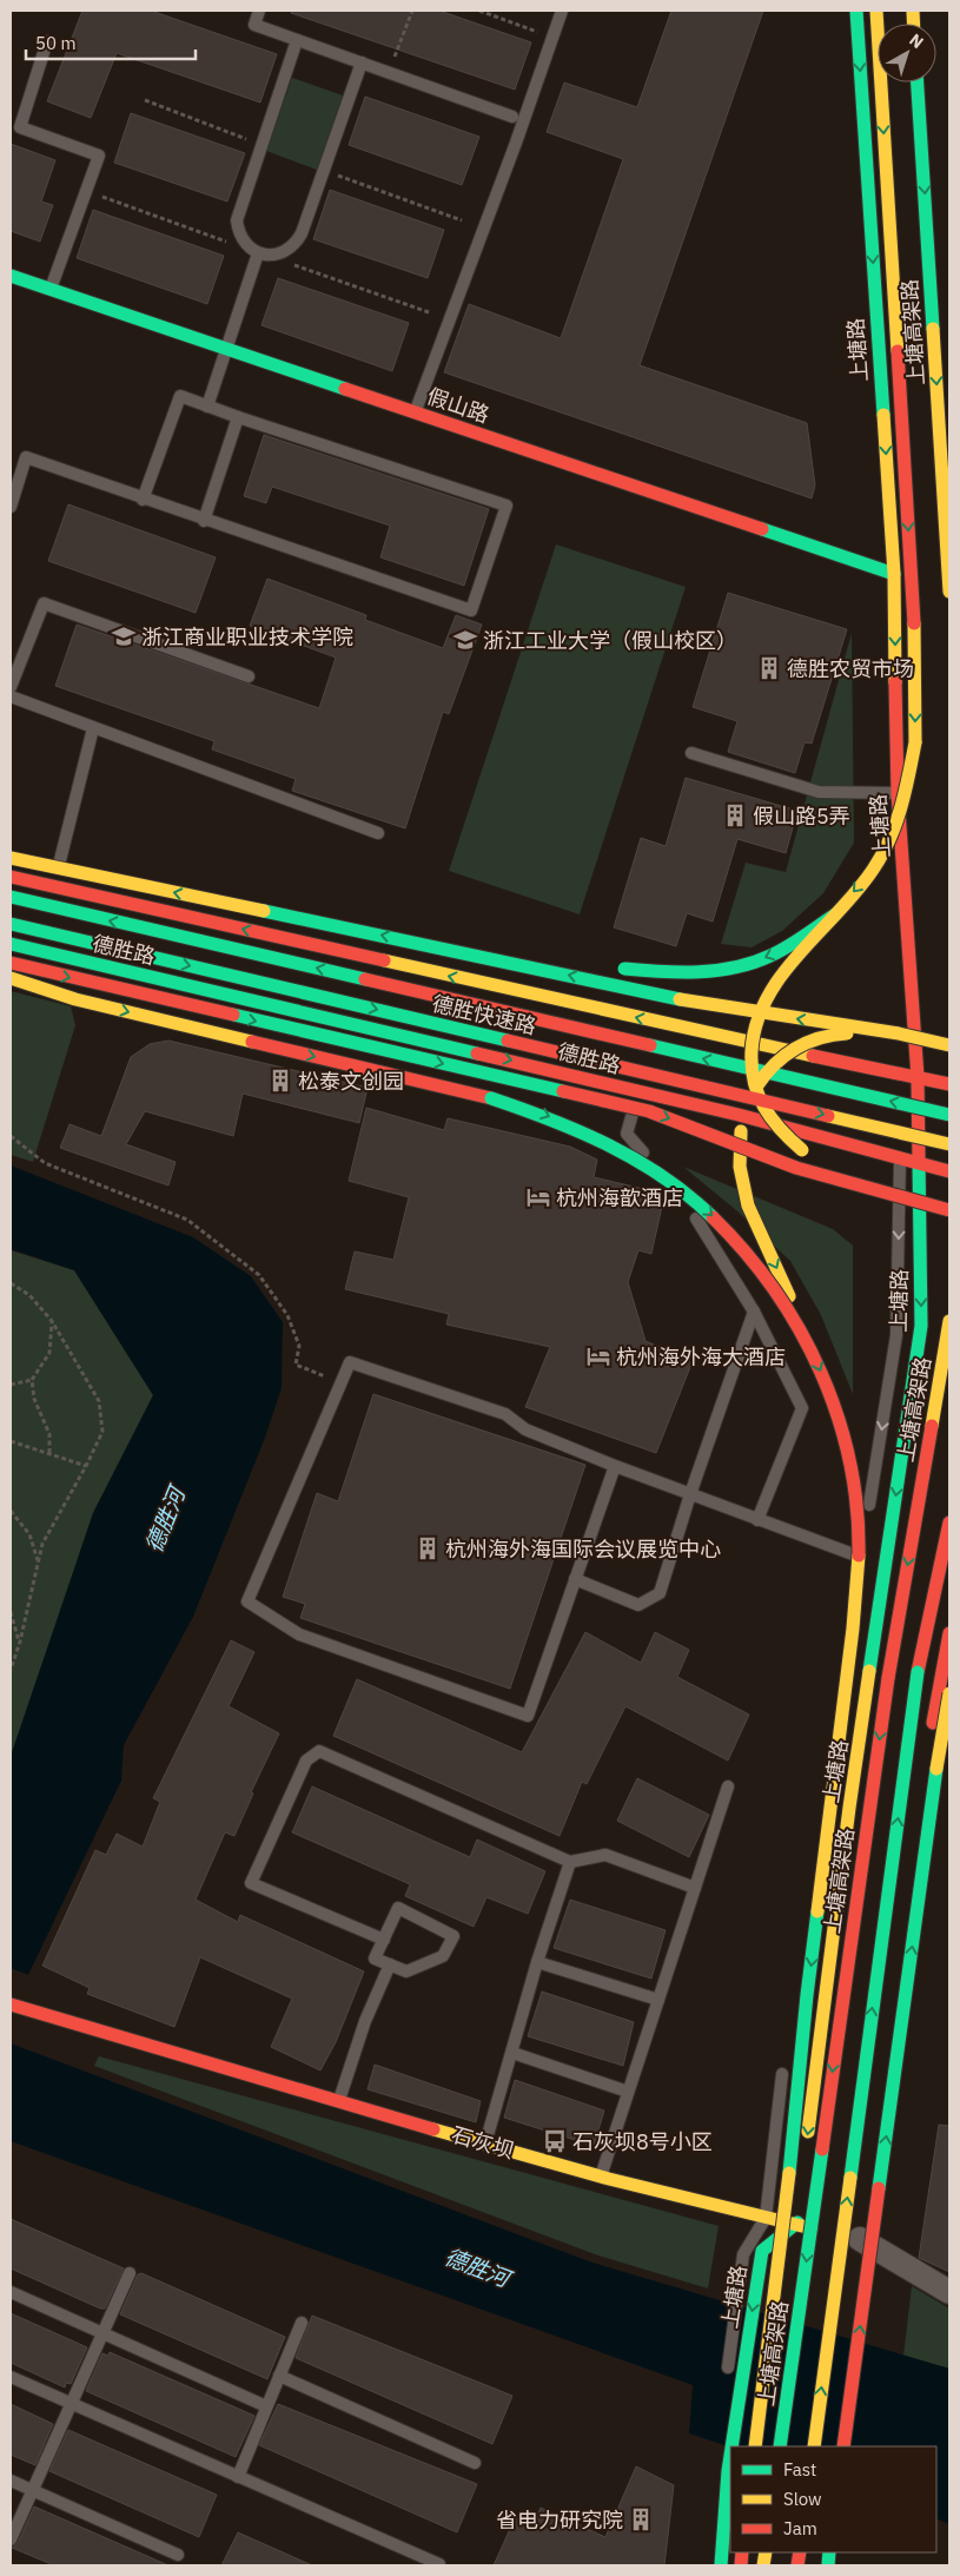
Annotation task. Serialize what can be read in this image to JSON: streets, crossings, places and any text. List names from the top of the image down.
{
  "streets": {
    "main road": [
      "上塘高架路",
      "上塘路",
      "假山路",
      "德胜路",
      "德胜快速路",
      "石灰坝"
    ]
  },
  "crossings": [
    ["上塘路", "假山路"],
    ["上塘路", "德胜路"],
    ["上塘路", "石灰坝"]
  ],
  "water": ["德胜河"],
  "places": {
    "school or university": ["浙江商业职业技术学院", "浙江工业大学（假山校区）"],
    "building": [
      "德胜农贸市场",
      "假山路5弄",
      "松泰文创园",
      "杭州海外海国际会议展览中心",
      "省电力研究院"
    ],
    "hotel": ["杭州海歆酒店", "杭州海外海大酒店"],
    "bus stop": ["石灰坝8号小区"]
  },
  "legend": ["Fast", "Slow", "Jam"],
  "scale_bar": "50 m",
  "north": "top right"
}
